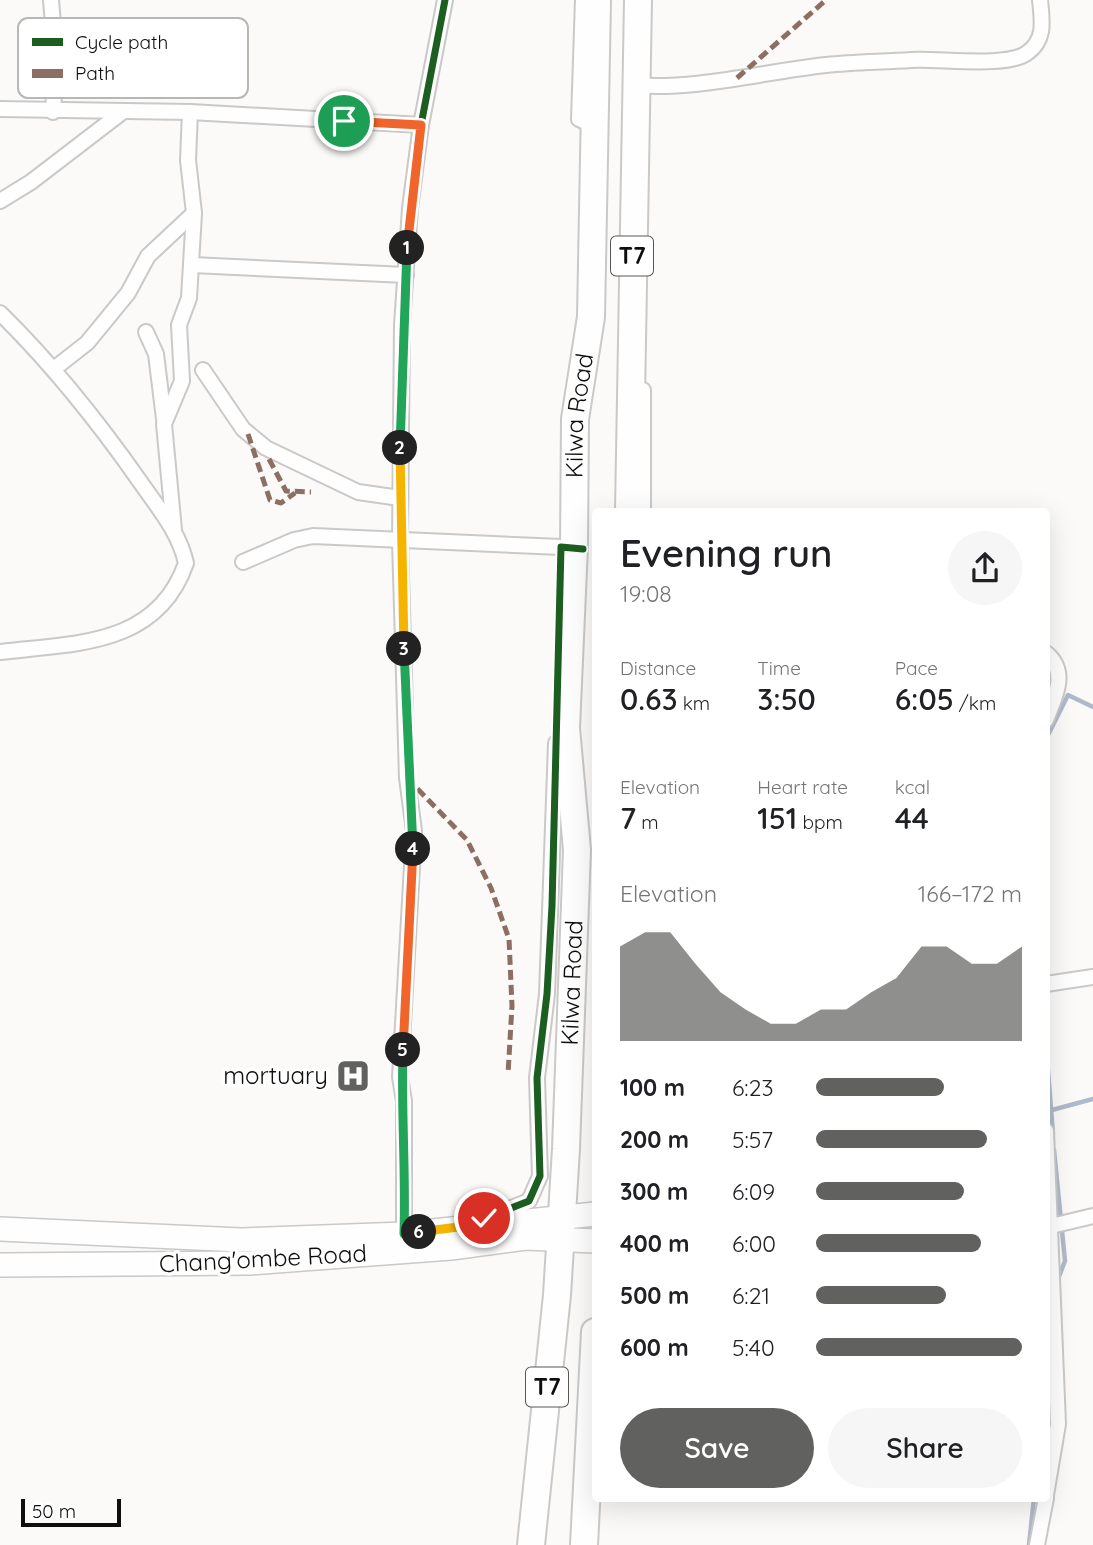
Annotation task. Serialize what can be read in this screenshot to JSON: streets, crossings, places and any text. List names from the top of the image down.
{
  "streets": {
    "highway": ["T7", "Kilwa Road"],
    "main road": ["Chang'ombe Road"]
  },
  "crossings": [
    ["Kilwa Road", "Chang'ombe Road"]
  ],
  "places": {
    "hospital": ["mortuary"]
  },
  "legend": ["Cycle path", "Path"],
  "scale_bar": "50 m",
  "page": {
    "pins": [
      "1",
      "2",
      "3",
      "4",
      "5",
      "6"
    ],
    "heading": ["Evening run", "19:08"],
    "stats": [
      ["Distance", "0.63 km"],
      ["Time", "3:50"],
      ["Pace", "6:05 /km"],
      ["Elevation", "7 m"],
      ["Heart rate", "151 bpm"],
      ["kcal", "44"]
    ],
    "chart": ["Elevation", "166–172 m"],
    "list": [
      {
        "name": "100 m",
        "note": "6:23"
      },
      {
        "name": "200 m",
        "note": "5:57"
      },
      {
        "name": "300 m",
        "note": "6:09"
      },
      {
        "name": "400 m",
        "note": "6:00"
      },
      {
        "name": "500 m",
        "note": "6:21"
      },
      {
        "name": "600 m",
        "note": "5:40"
      }
    ],
    "buttons": ["Save", "Share"],
    "scale": "50 m"
  }
}
